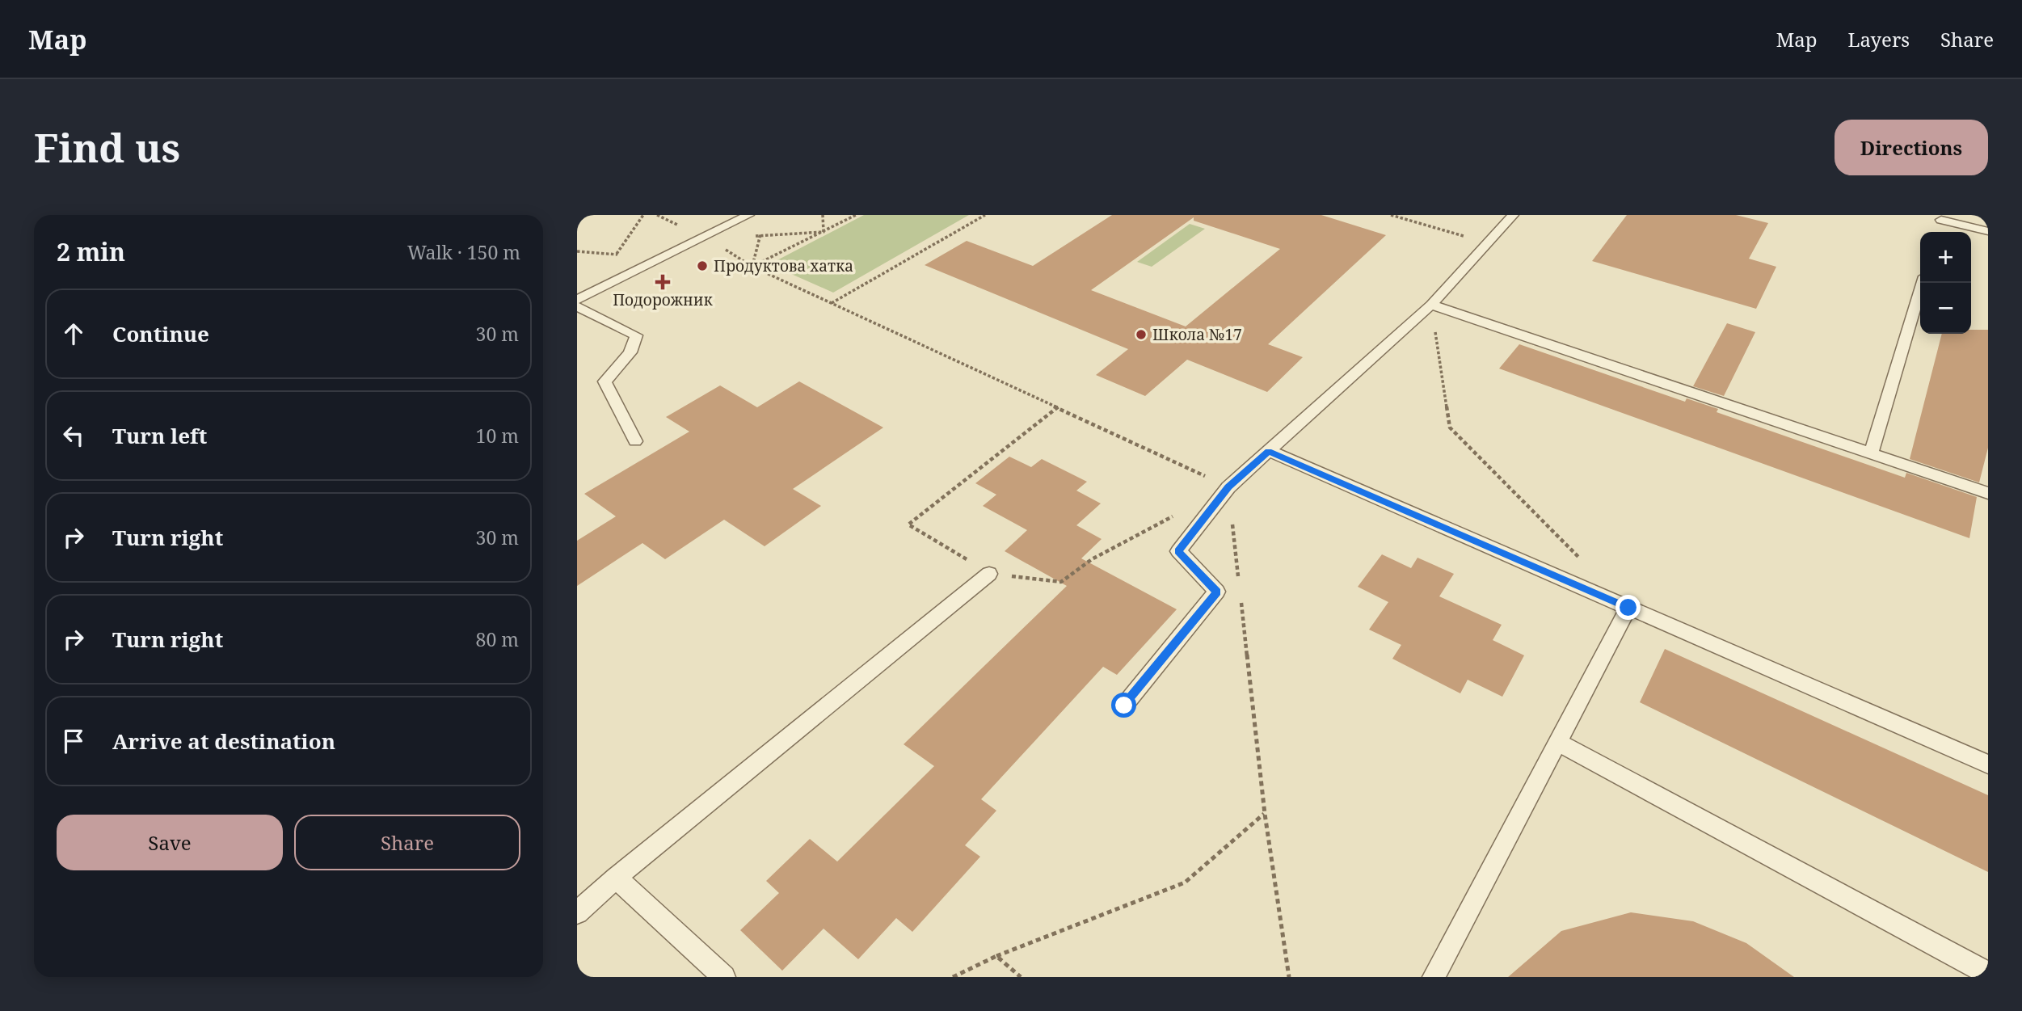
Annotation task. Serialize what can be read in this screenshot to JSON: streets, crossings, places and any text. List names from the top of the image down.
{
  "places": {
    "other": ["Продуктова хатка", "Школа №17"],
    "health": ["Подорожник"]
  },
  "page": {
    "header": "Map",
    "nav": ["Map", "Layers", "Share"],
    "buttons": [
      "Directions",
      ["Save", "Share"]
    ],
    "title": "Find us",
    "heading": ["2 min", "Walk · 150 m"],
    "map_buttons": ["+", "−"],
    "list": [
      ["Continue", "30 m"],
      ["Turn left", "10 m"],
      ["Turn right", "30 m"],
      ["Turn right", "80 m"],
      "Arrive at destination"
    ]
  }
}
